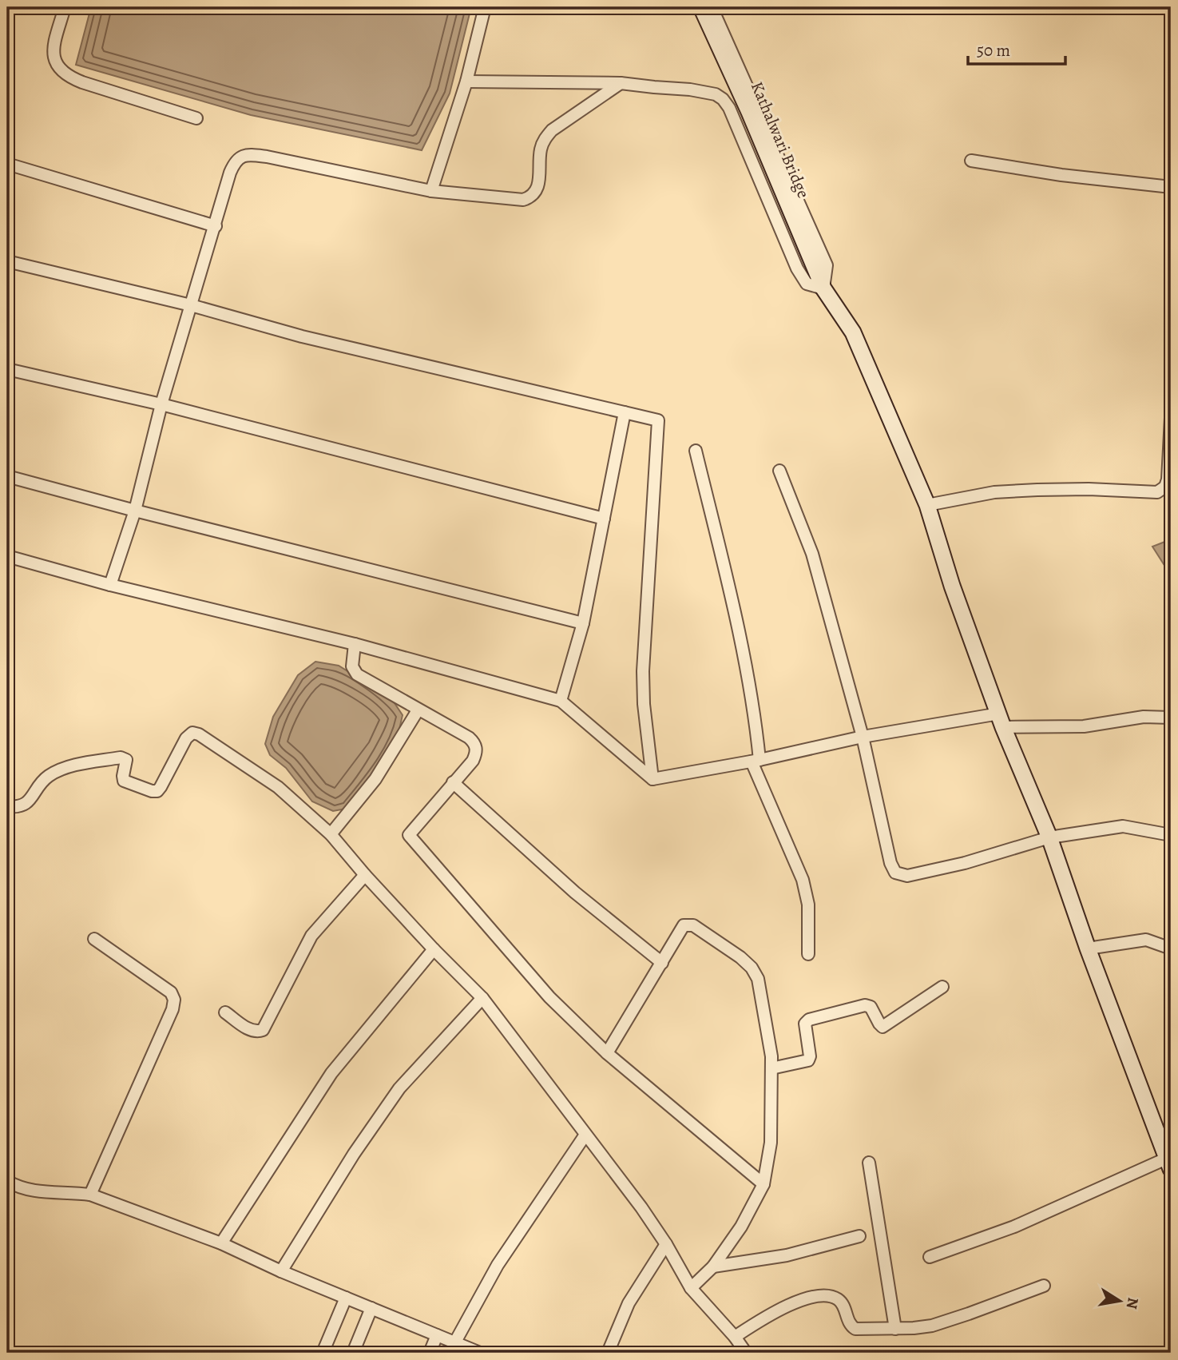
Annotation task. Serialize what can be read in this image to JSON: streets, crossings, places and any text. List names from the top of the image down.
{
  "streets": {
    "main road": ["Kathalwari Bridge"]
  },
  "scale_bar": "50 m",
  "north": "right"
}
